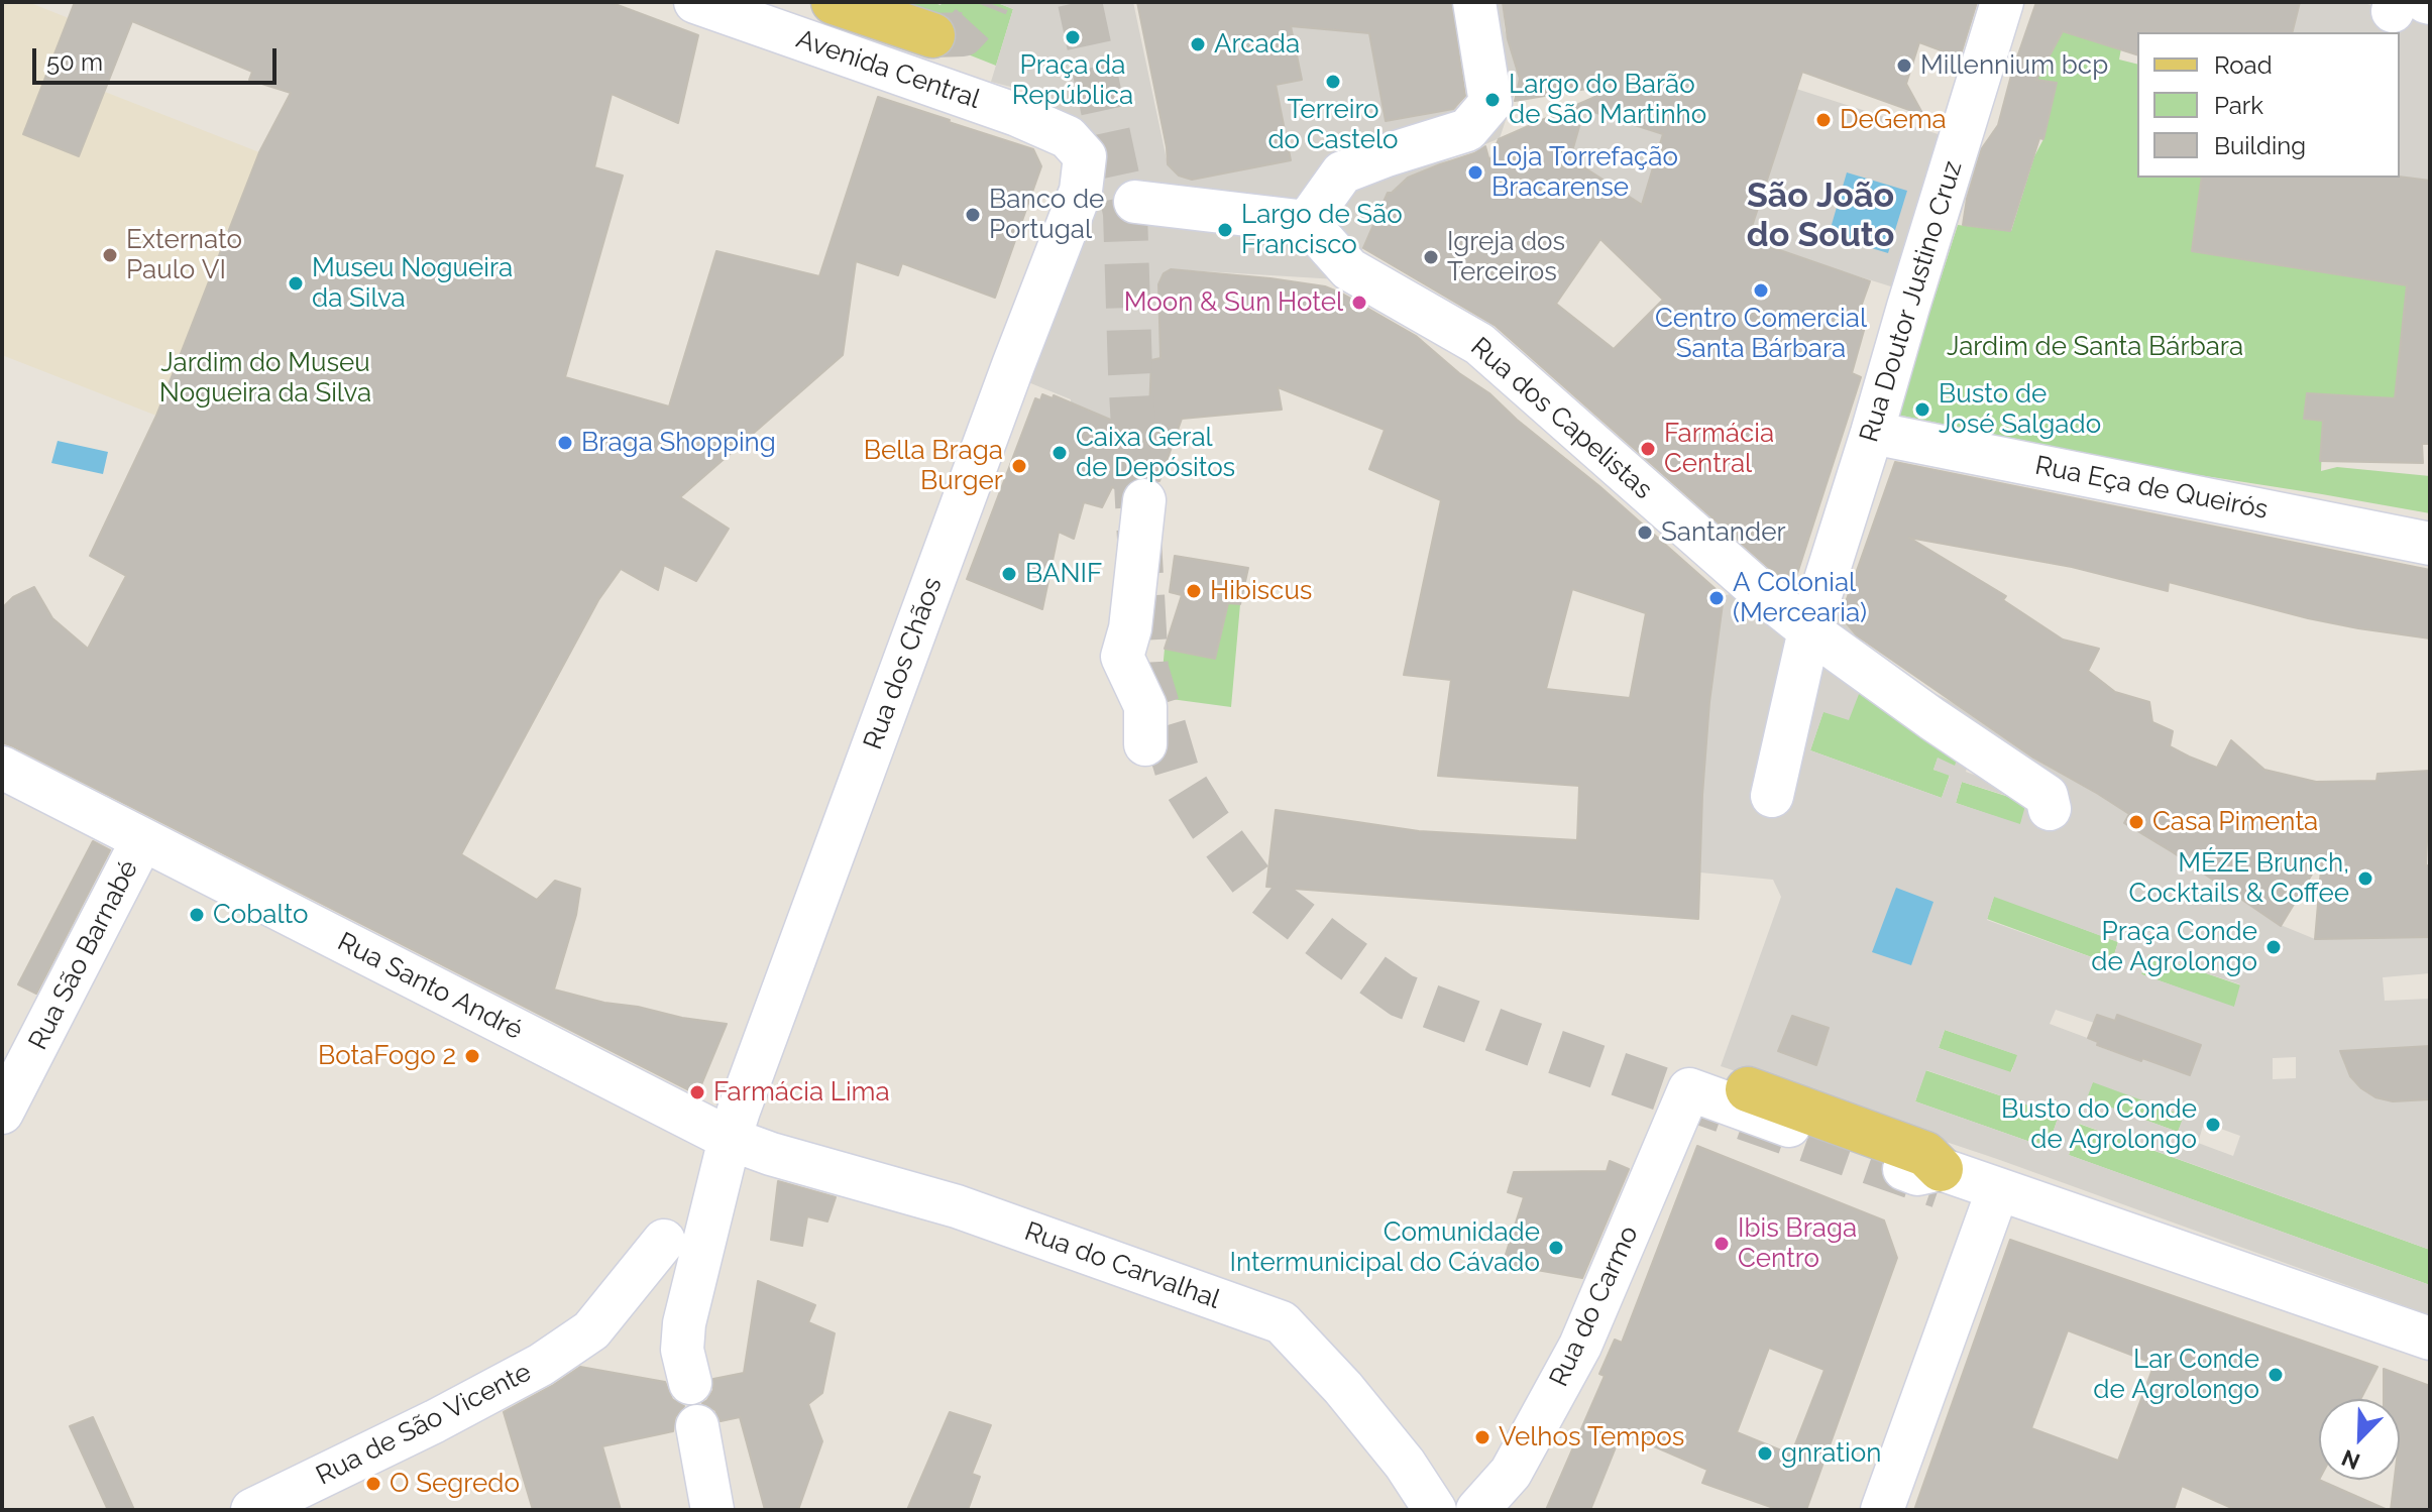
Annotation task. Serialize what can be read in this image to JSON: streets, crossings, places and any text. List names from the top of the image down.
{
  "streets": {
    "street": [
      "Avenida Central",
      "Rua Doutor Justino Cruz",
      "Rua dos Capelistas",
      "Rua Eça de Queirós",
      "Rua dos Chãos",
      "Rua São Barnabé",
      "Rua Santo André",
      "Rua do Carvalhal",
      "Rua do Carmo",
      "Rua de São Vicente"
    ]
  },
  "crossings": [
    ["Avenida Central", "Rua dos Chãos"],
    ["Rua Doutor Justino Cruz", "Rua dos Capelistas"],
    ["Rua Doutor Justino Cruz", "Rua Eça de Queirós"],
    ["Rua dos Chãos", "Rua Santo André"],
    ["Rua dos Chãos", "Rua do Carvalhal"],
    ["Rua São Barnabé", "Rua Santo André"],
    ["Rua Santo André", "Rua do Carvalhal"]
  ],
  "districts": ["São João do Souto"],
  "parks": ["Jardim de Santa Bárbara", "Jardim do Museu Nogueira da Silva"],
  "places": [
    "Praça da República",
    "Arcada",
    "Millennium bcp",
    "Terreiro do Castelo",
    "Largo do Barão de São Martinho",
    "DeGema",
    "Loja Torrefação Bracarense",
    "Banco de Portugal",
    "Largo de São Francisco",
    "Externato Paulo VI",
    "Igreja dos Terceiros",
    "Museu Nogueira da Silva",
    "Centro Comercial Santa Bárbara",
    "Moon & Sun Hotel",
    "Busto de José Salgado",
    "Braga Shopping",
    "Farmácia Central",
    "Caixa Geral de Depósitos",
    "Bella Braga Burger",
    "Santander",
    "BANIF",
    "Hibiscus",
    "A Colonial (Mercearia)",
    "Casa Pimenta",
    "MÉZE Brunch, Cocktails & Coffee",
    "Cobalto",
    "Praça Conde de Agrolongo",
    "BotaFogo 2",
    "Farmácia Lima",
    "Busto do Conde de Agrolongo",
    "Ibis Braga Centro",
    "Comunidade Intermunicipal do Cávado",
    "Lar Conde de Agrolongo",
    "Velhos Tempos",
    "gnration",
    "O Segredo"
  ],
  "legend": ["Road", "Park", "Building"],
  "scale_bar": "50 m",
  "north": "bottom left"
}
